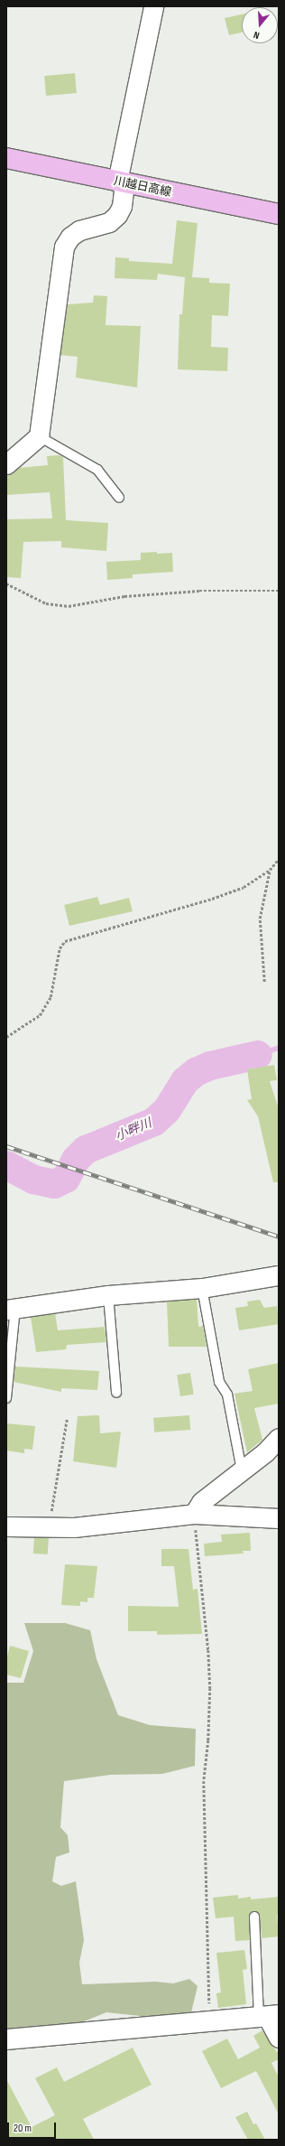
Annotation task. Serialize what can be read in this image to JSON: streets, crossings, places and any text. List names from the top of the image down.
{
  "streets": {
    "main road": ["川越日高線"]
  },
  "water": ["小畔川"],
  "scale_bar": "20 m",
  "north": "bottom"
}
